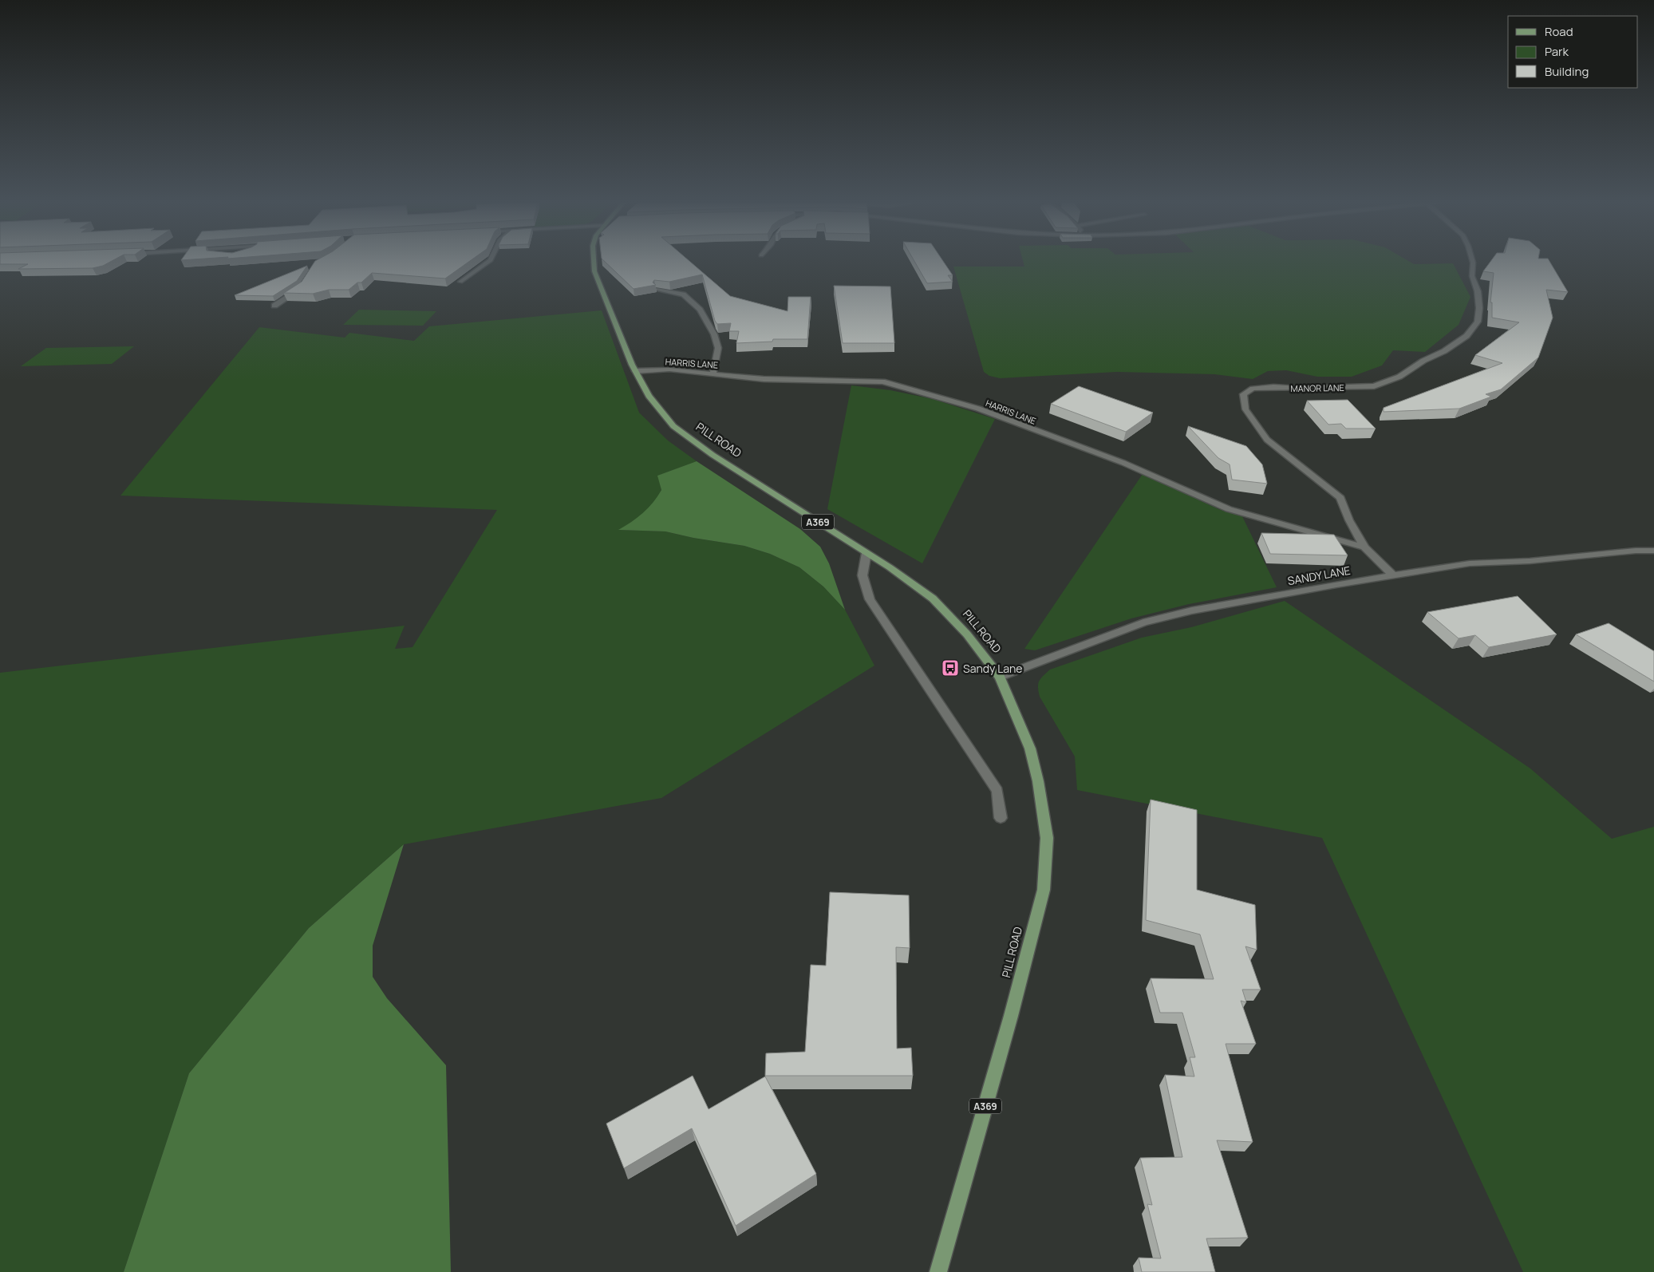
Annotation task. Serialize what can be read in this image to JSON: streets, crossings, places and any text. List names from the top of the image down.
{
  "streets": {
    "main road": ["PILL ROAD", "A369"],
    "street": ["HARRIS LANE", "MANOR LANE", "SANDY LANE"]
  },
  "crossings": [
    ["HARRIS LANE", "MANOR LANE"],
    ["HARRIS LANE", "PILL ROAD"],
    ["MANOR LANE", "SANDY LANE"],
    ["PILL ROAD", "SANDY LANE"]
  ],
  "places": {
    "bus stop": ["Sandy Lane"]
  },
  "legend": ["Road", "Park", "Building"]
}
